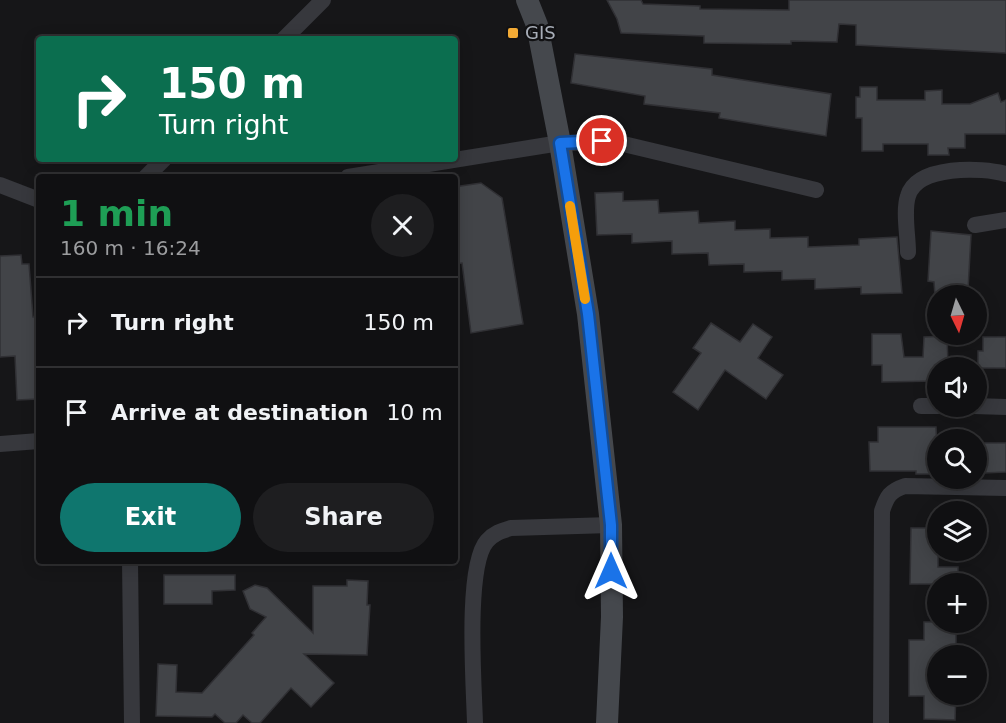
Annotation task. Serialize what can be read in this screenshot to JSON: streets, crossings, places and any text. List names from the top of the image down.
{
  "places": {
    "transit": ["GIS"]
  },
  "north": "bottom",
  "page": {
    "turn": ["150 m", "Turn right"],
    "heading": ["1 min", "160 m · 16:24"],
    "list": [
      {
        "name": "Turn right",
        "value": "150 m"
      },
      {
        "name": "Arrive at destination",
        "value": "10 m"
      }
    ],
    "map_buttons": ["+", "−"],
    "buttons": ["Exit", "Share"]
  }
}
